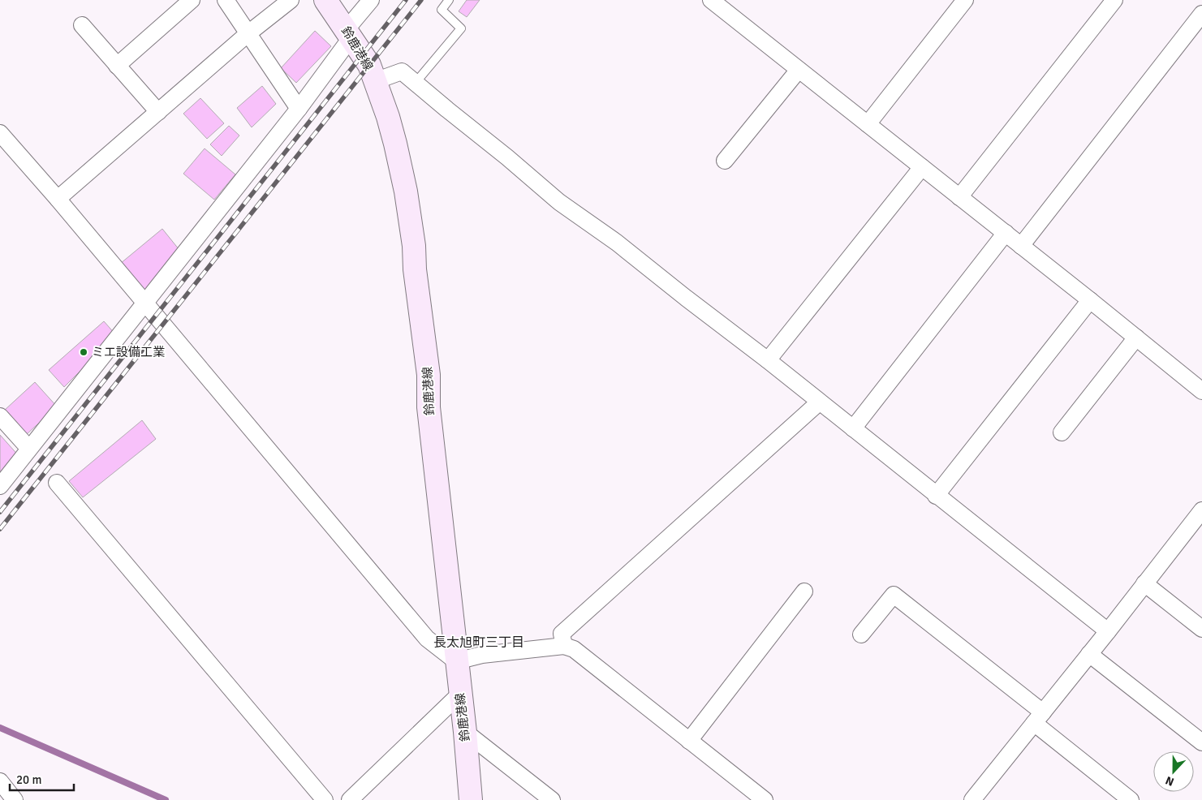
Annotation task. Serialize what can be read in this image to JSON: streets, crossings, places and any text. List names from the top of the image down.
{
  "streets": {
    "main road": ["鈴鹿港線"]
  },
  "districts": ["長太旭町三丁目"],
  "places": ["ミエ設備工業"],
  "scale_bar": "20 m",
  "north": "bottom"
}
